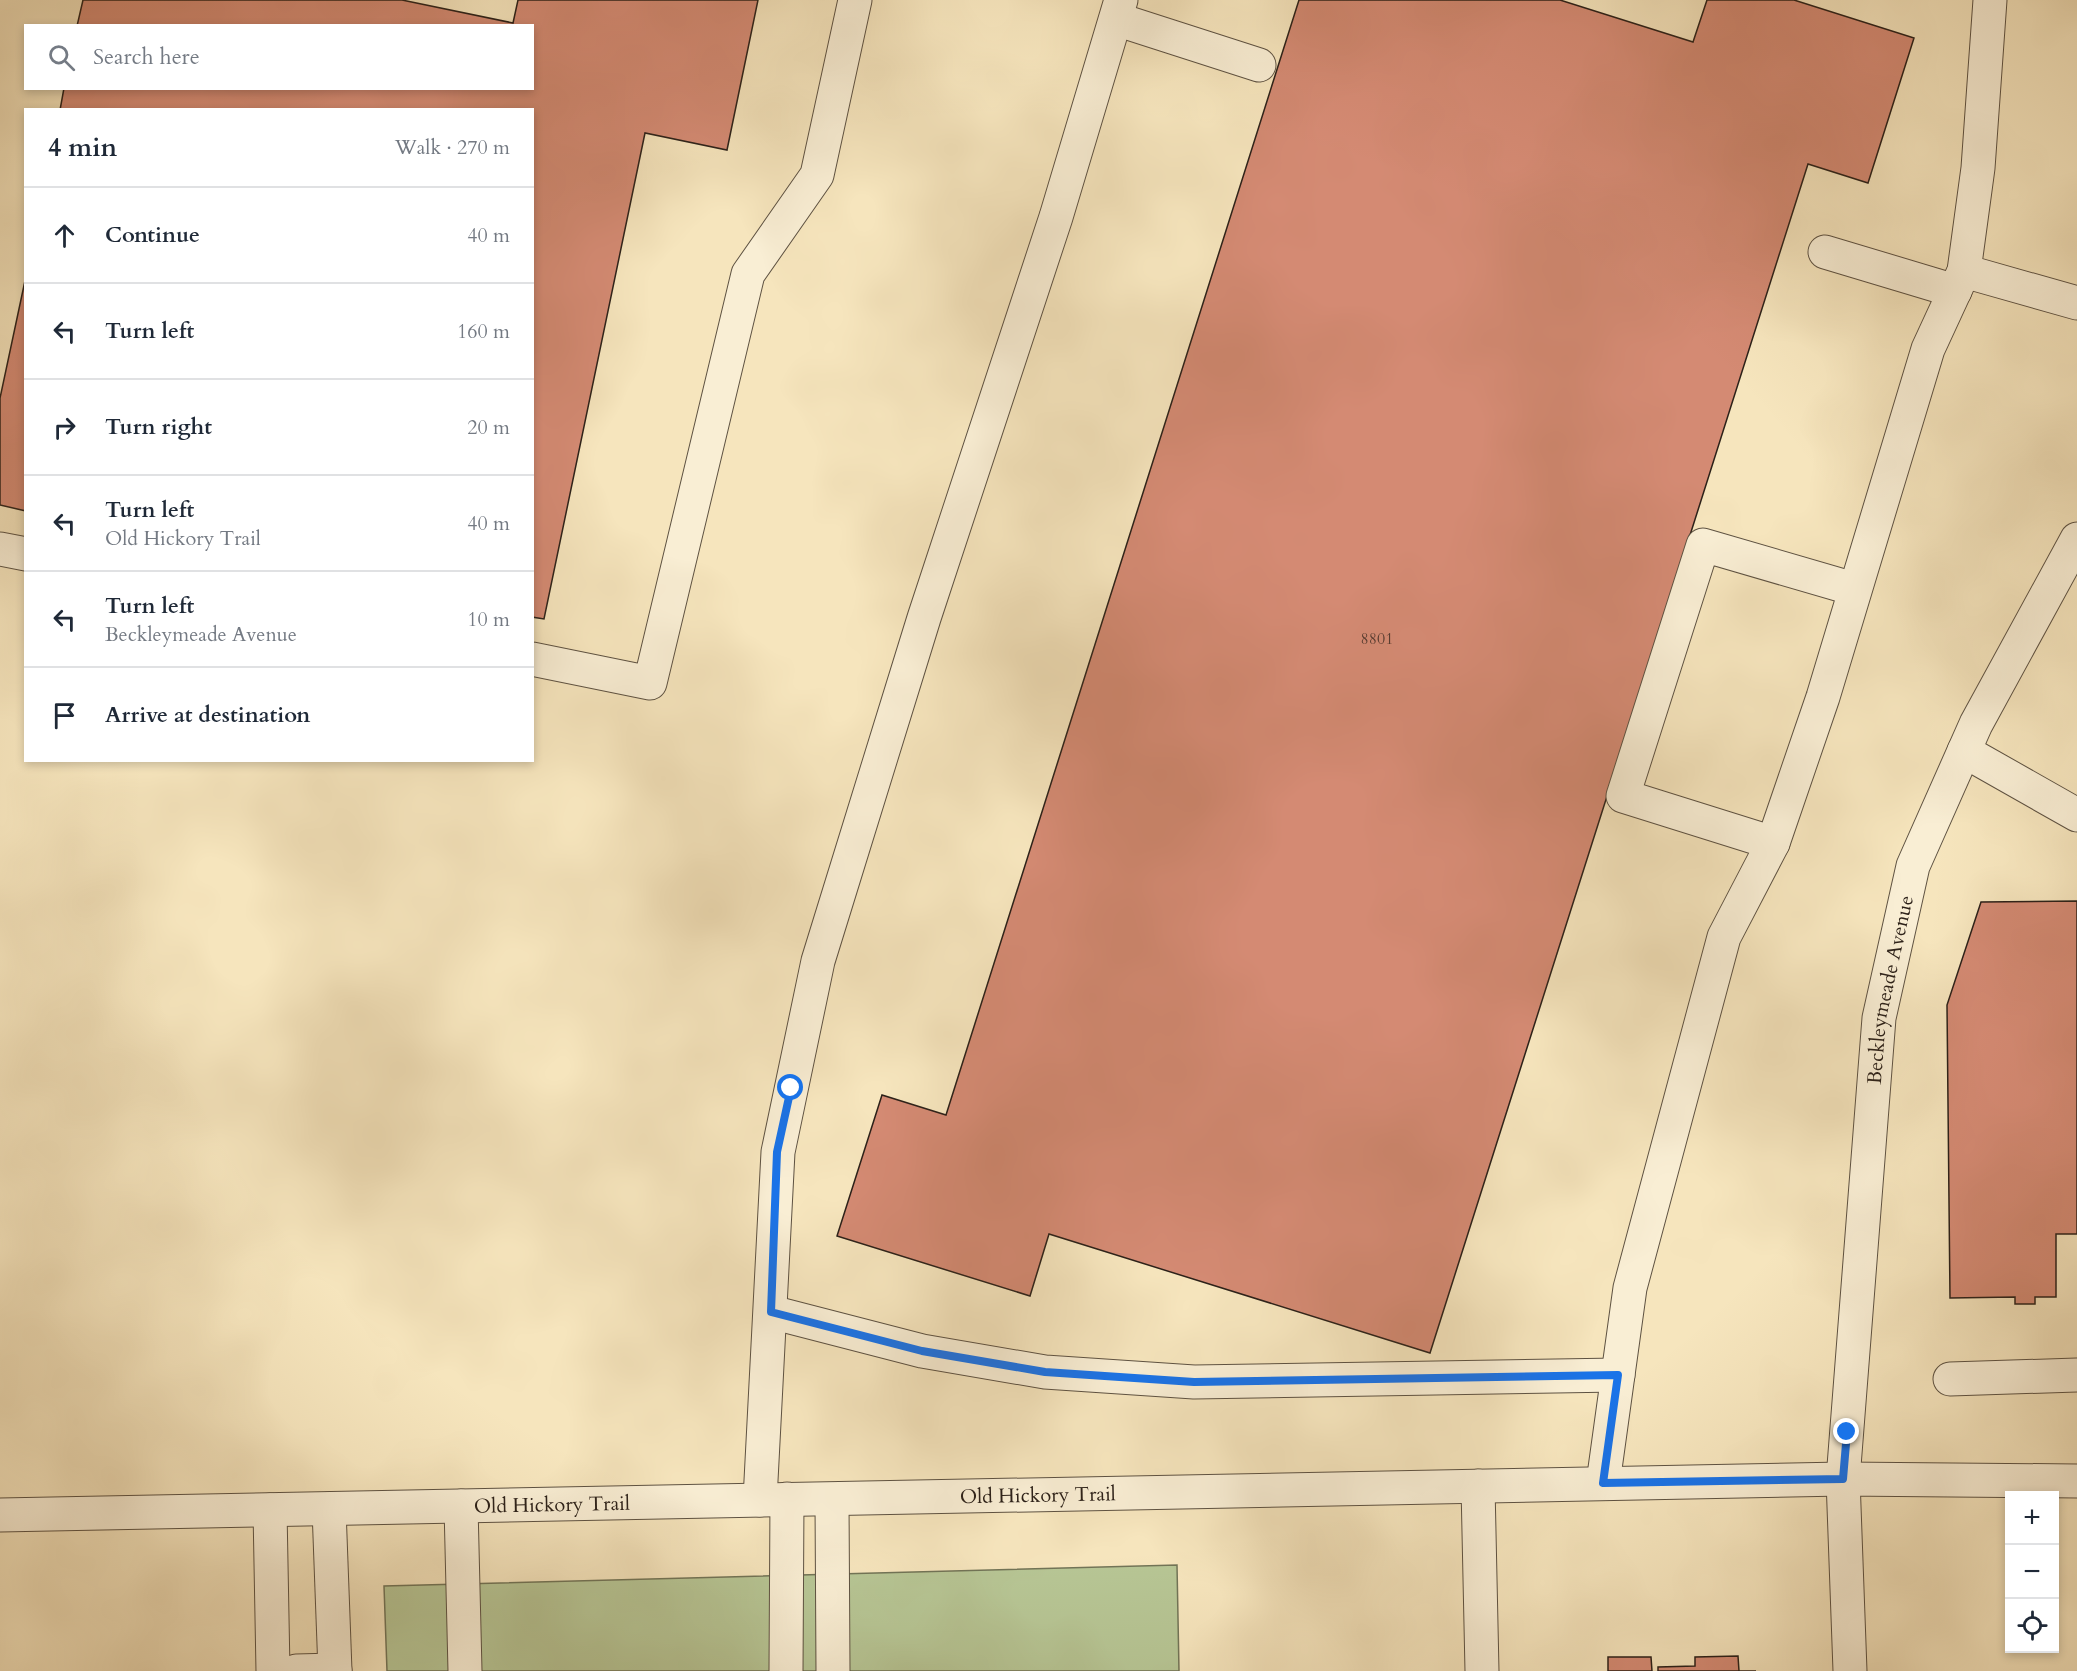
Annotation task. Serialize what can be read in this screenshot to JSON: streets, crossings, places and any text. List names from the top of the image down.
{
  "streets": {
    "street": ["Beckleymeade Avenue", "Old Hickory Trail"]
  },
  "crossings": [
    ["Beckleymeade Avenue", "Old Hickory Trail"]
  ],
  "house_numbers": ["8801"],
  "page": {
    "search": "Search here",
    "heading": ["4 min", "Walk · 270 m"],
    "list": [
      ["Continue", "40 m"],
      ["Turn left", "160 m"],
      ["Turn right", "20 m"],
      ["Turn left", "Old Hickory Trail", "40 m"],
      ["Turn left", "Beckleymeade Avenue", "10 m"],
      "Arrive at destination"
    ],
    "map_buttons": ["+", "−"]
  }
}
